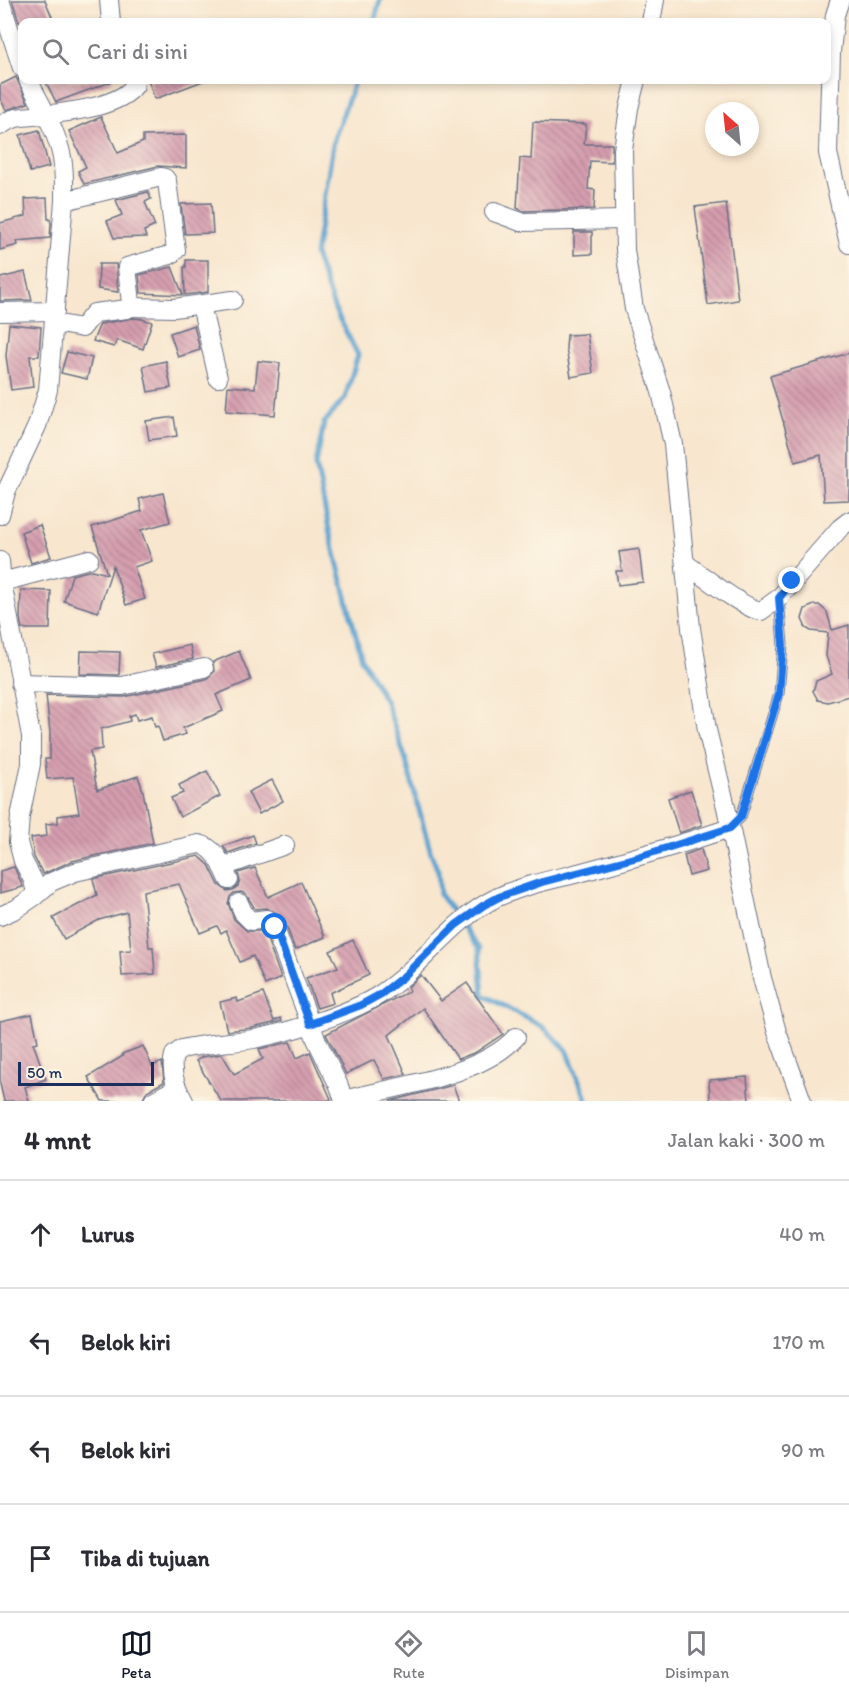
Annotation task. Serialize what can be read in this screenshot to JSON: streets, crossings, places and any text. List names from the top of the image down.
{
  "scale_bar": "50 m",
  "north": "top left",
  "page": {
    "search": "Cari di sini",
    "scale": "50 m",
    "heading": ["4 mnt", "Jalan kaki · 300 m"],
    "list": [
      ["Lurus", "40 m"],
      ["Belok kiri", "170 m"],
      ["Belok kiri", "90 m"],
      "Tiba di tujuan"
    ],
    "nav": ["Peta", "Rute", "Disimpan"]
  }
}
